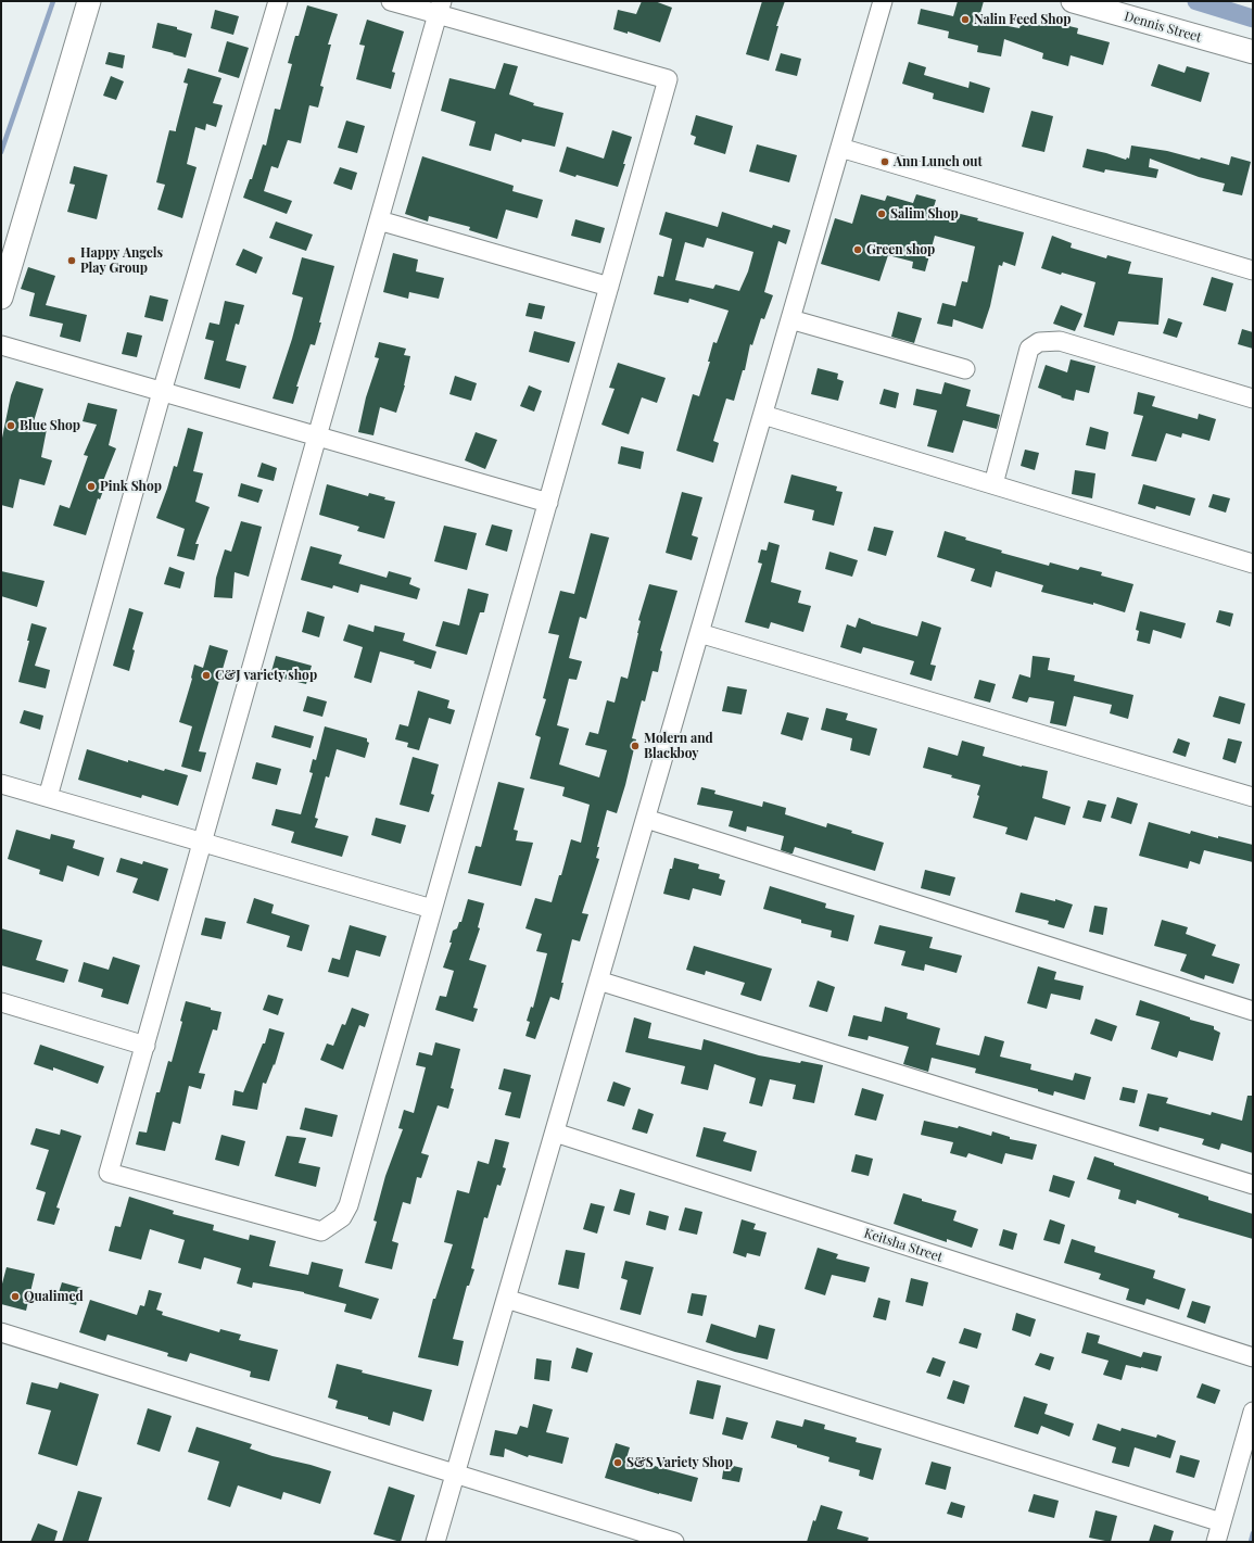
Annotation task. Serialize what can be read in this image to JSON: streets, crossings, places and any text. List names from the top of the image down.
{
  "streets": {
    "street": ["Dennis Street", "Keitsha Street"]
  },
  "places": [
    "Nalin Feed Shop",
    "Ann Lunch out",
    "Salim Shop",
    "Green shop",
    "Happy Angels Play Group",
    "Blue Shop",
    "Pink Shop",
    "C&J variety shop",
    "Molern and Blackboy",
    "Qualimed",
    "S&S Variety Shop"
  ]
}
